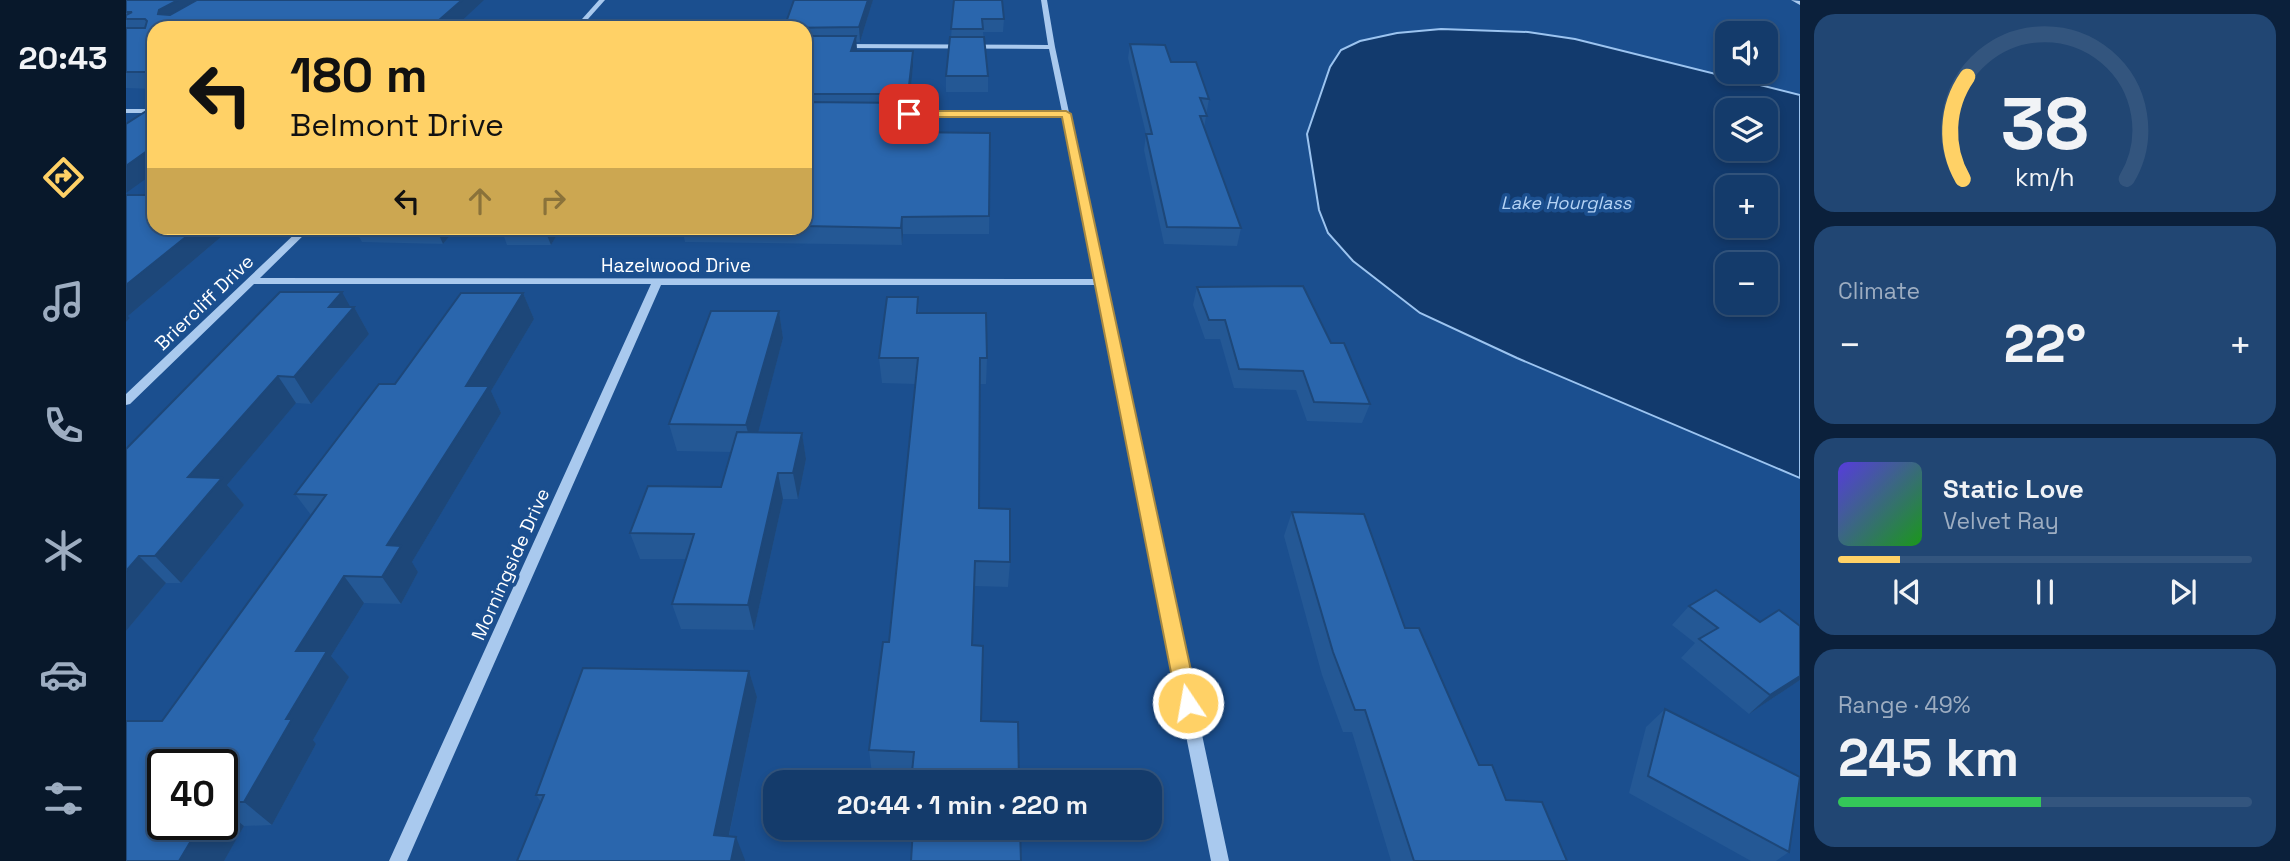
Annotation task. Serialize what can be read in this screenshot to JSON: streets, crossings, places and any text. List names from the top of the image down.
{
  "streets": {
    "street": ["Hazelwood Drive", "Briercliff Drive", "Morningside Drive"]
  },
  "crossings": [
    ["Hazelwood Drive", "Briercliff Drive"],
    ["Hazelwood Drive", "Morningside Drive"]
  ],
  "water": ["Lake Hourglass"],
  "page": {
    "tabs": "20:43",
    "map_buttons": ["+", "−"],
    "turn": ["180 m", "Belmont Drive"],
    "tile": [
      "Climate",
      ["Range · 49%", "245 km"]
    ],
    "heat": ["−", "22°", "+"],
    "song": ["Static Love", "Velvet Ray"],
    "limit": "40",
    "trip": "20:44 · 1 min · 220 m",
    "gauge": ["38", "km/h"]
  }
}
